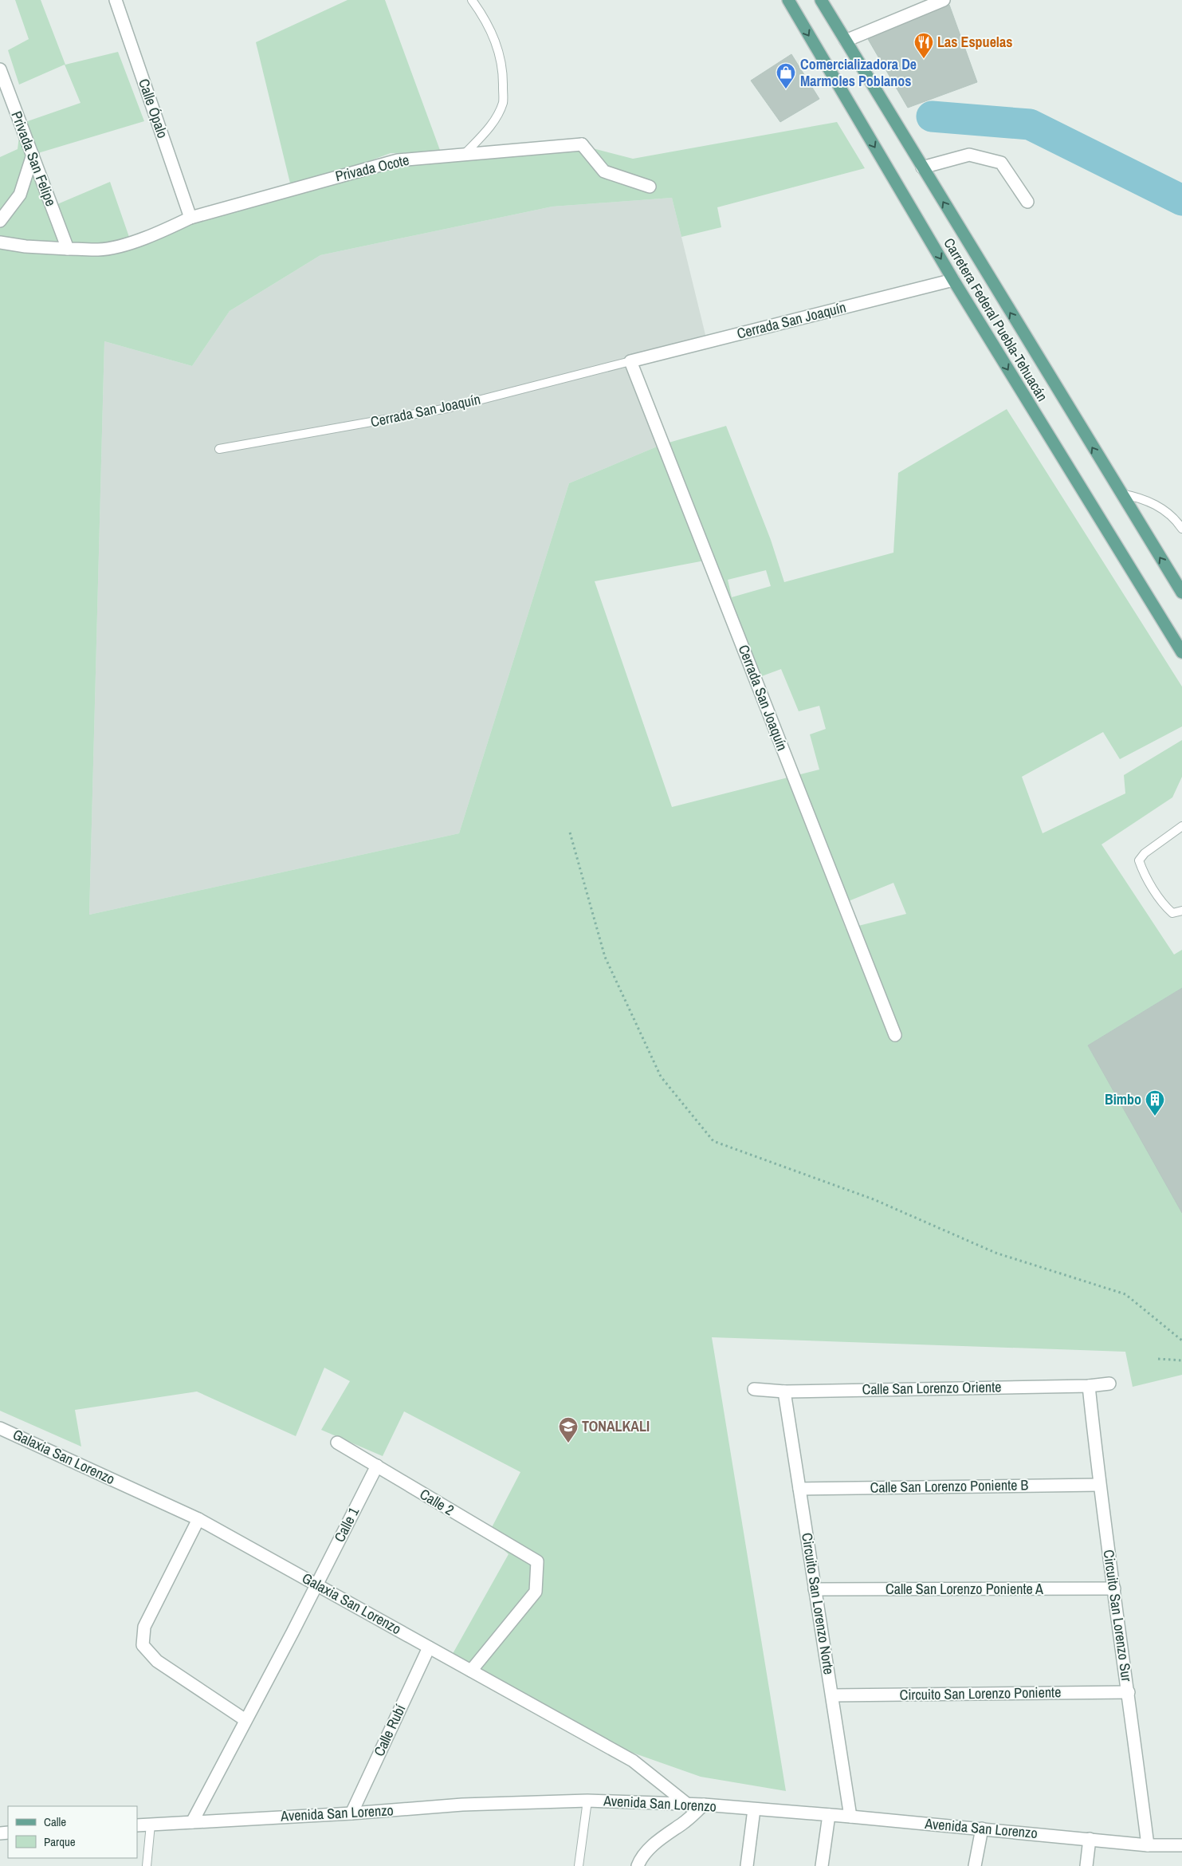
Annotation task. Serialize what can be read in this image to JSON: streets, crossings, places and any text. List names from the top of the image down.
{
  "streets": {
    "main road": ["Carretera Federal Puebla-Tehuacán"],
    "street": [
      "Calle Ópalo",
      "Privada San Felipe",
      "Privada Ocote",
      "Cerrada San Joaquín",
      "Calle San Lorenzo Oriente",
      "Galaxia San Lorenzo",
      "Calle San Lorenzo Poniente B",
      "Calle 2",
      "Calle 1",
      "Calle San Lorenzo Poniente A",
      "Circuito San Lorenzo Norte",
      "Circuito San Lorenzo Sur",
      "Circuito San Lorenzo Poniente",
      "Calle Rubí",
      "Avenida San Lorenzo"
    ]
  },
  "crossings": [
    ["Calle Ópalo", "Privada Ocote"],
    ["Privada San Felipe", "Privada Ocote"],
    ["Carretera Federal Puebla-Tehuacán", "Cerrada San Joaquín"],
    ["Calle San Lorenzo Oriente", "Circuito San Lorenzo Norte"],
    ["Calle San Lorenzo Oriente", "Circuito San Lorenzo Sur"],
    ["Galaxia San Lorenzo", "Calle 2"],
    ["Galaxia San Lorenzo", "Calle 1"],
    ["Galaxia San Lorenzo", "Calle Rubí"],
    ["Galaxia San Lorenzo", "Avenida San Lorenzo"],
    ["Calle San Lorenzo Poniente B", "Circuito San Lorenzo Norte"],
    ["Calle San Lorenzo Poniente B", "Circuito San Lorenzo Sur"],
    ["Calle 2", "Calle 1"],
    ["Calle 1", "Avenida San Lorenzo"],
    ["Calle San Lorenzo Poniente A", "Circuito San Lorenzo Norte"],
    ["Calle San Lorenzo Poniente A", "Circuito San Lorenzo Sur"],
    ["Circuito San Lorenzo Norte", "Circuito San Lorenzo Poniente"],
    ["Circuito San Lorenzo Norte", "Avenida San Lorenzo"],
    ["Circuito San Lorenzo Sur", "Circuito San Lorenzo Poniente"],
    ["Circuito San Lorenzo Sur", "Avenida San Lorenzo"],
    ["Calle Rubí", "Avenida San Lorenzo"]
  ],
  "places": {
    "restaurant": ["Las Espuelas"],
    "shop": ["Comercializadora De Marmoles Poblanos"],
    "building": ["Bimbo"],
    "school or university": ["TONALKALI"]
  },
  "legend": ["Calle", "Parque"]
}
